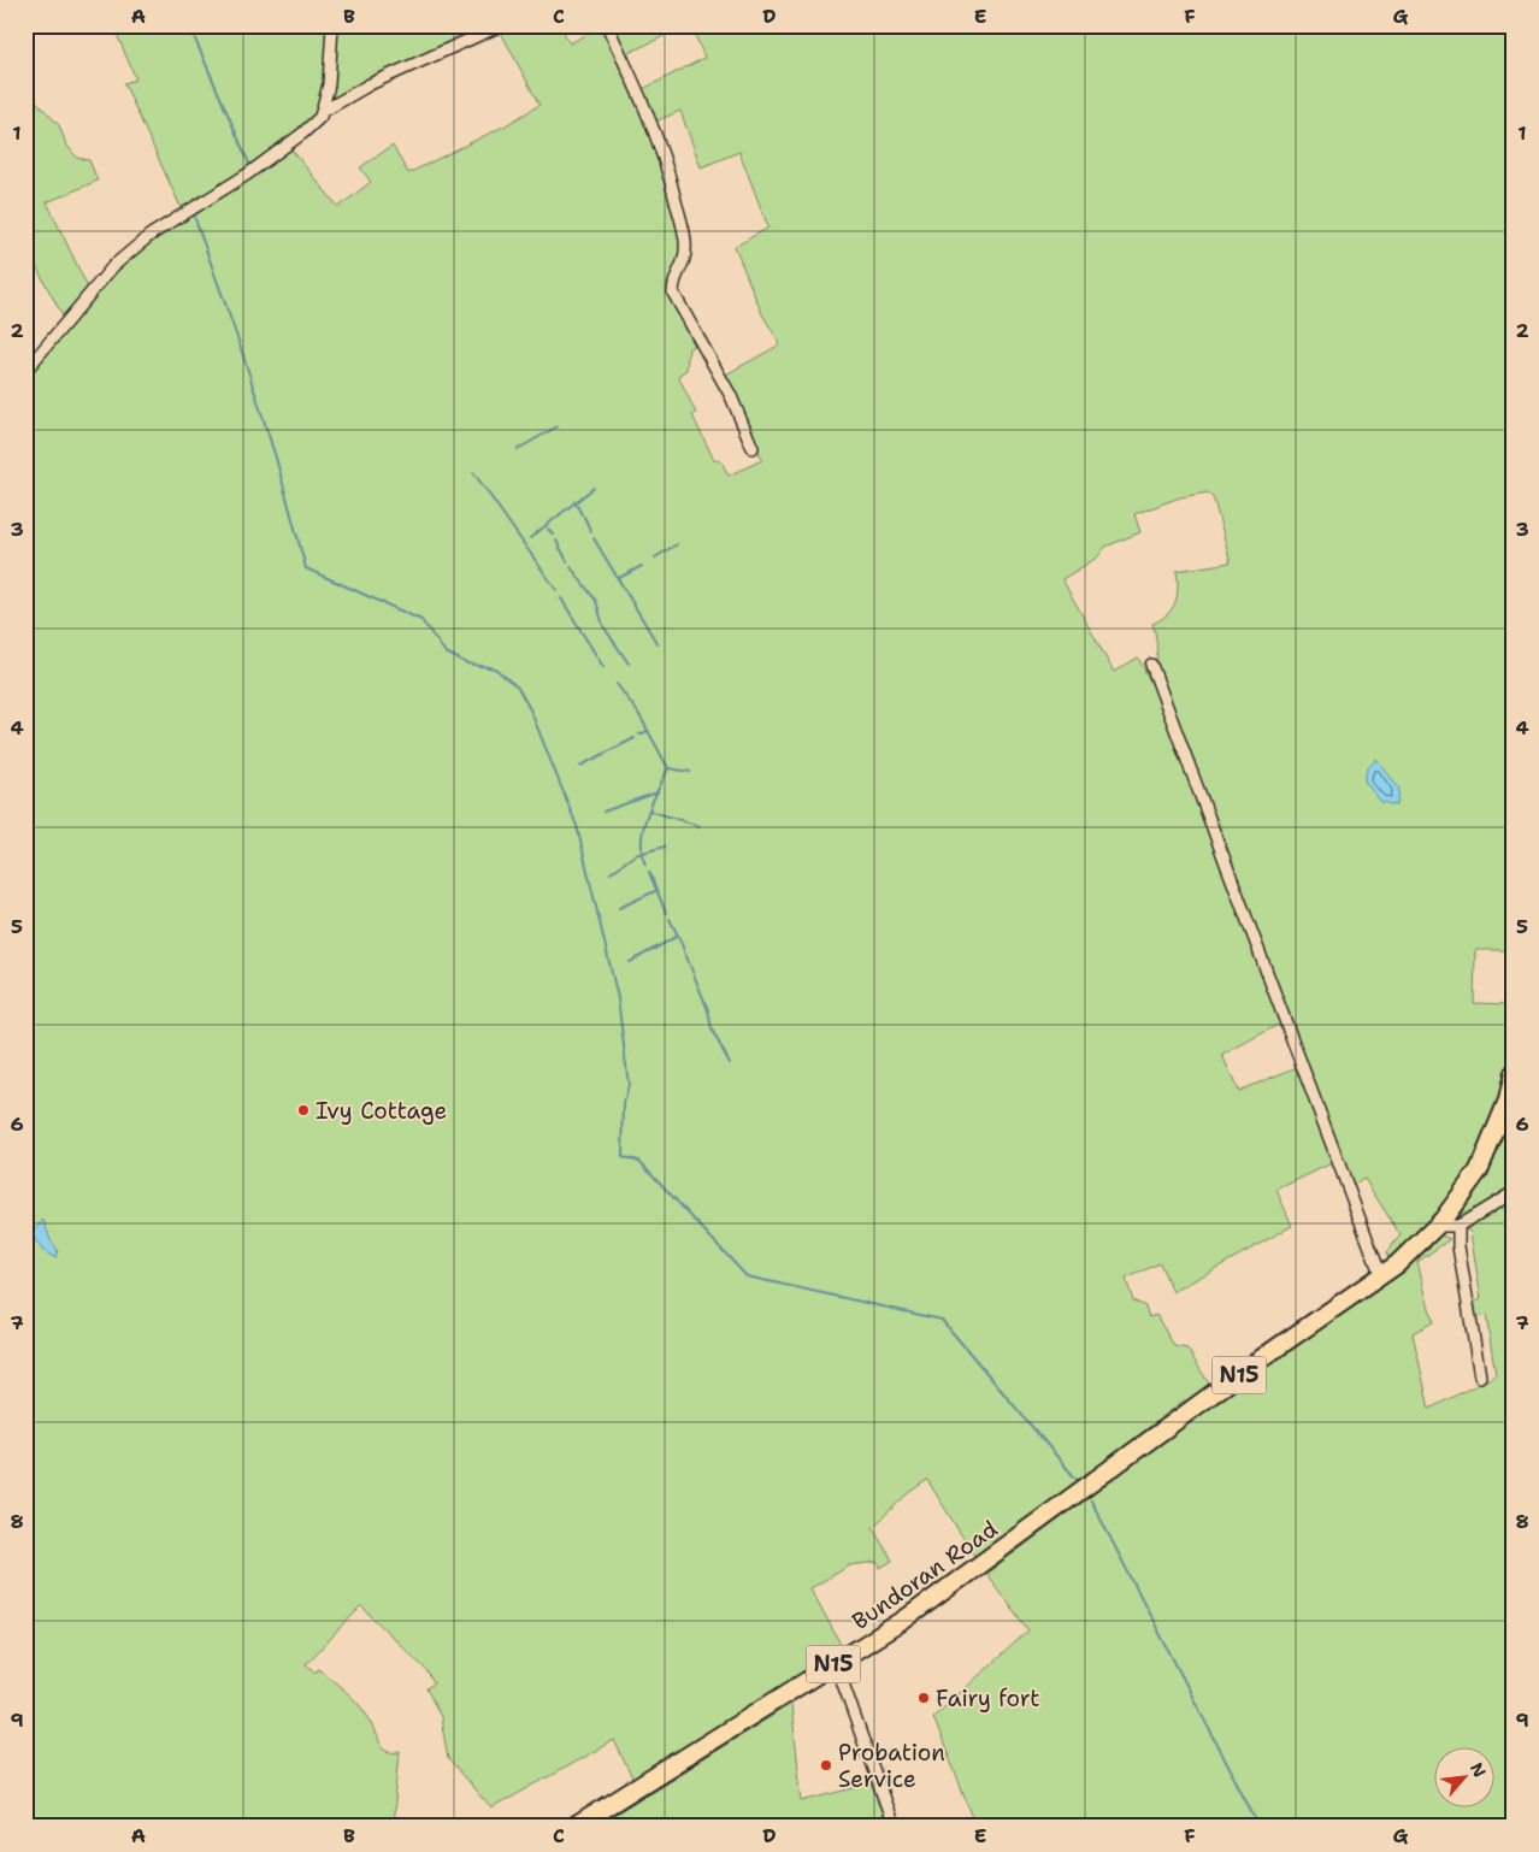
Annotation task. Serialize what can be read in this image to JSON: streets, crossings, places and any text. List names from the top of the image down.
{
  "streets": {
    "highway": ["N15", "Bundoran Road"]
  },
  "crossings": [
    ["N15", "Bundoran Road"]
  ],
  "places": ["Ivy Cottage", "Fairy fort", "Probation Service"],
  "north": "top right",
  "grid": {
    "columns": [
      "A",
      "B",
      "C",
      "D",
      "E",
      "F",
      "G"
    ],
    "rows": [
      "1",
      "2",
      "3",
      "4",
      "5",
      "6",
      "7",
      "8",
      "9"
    ]
  }
}
